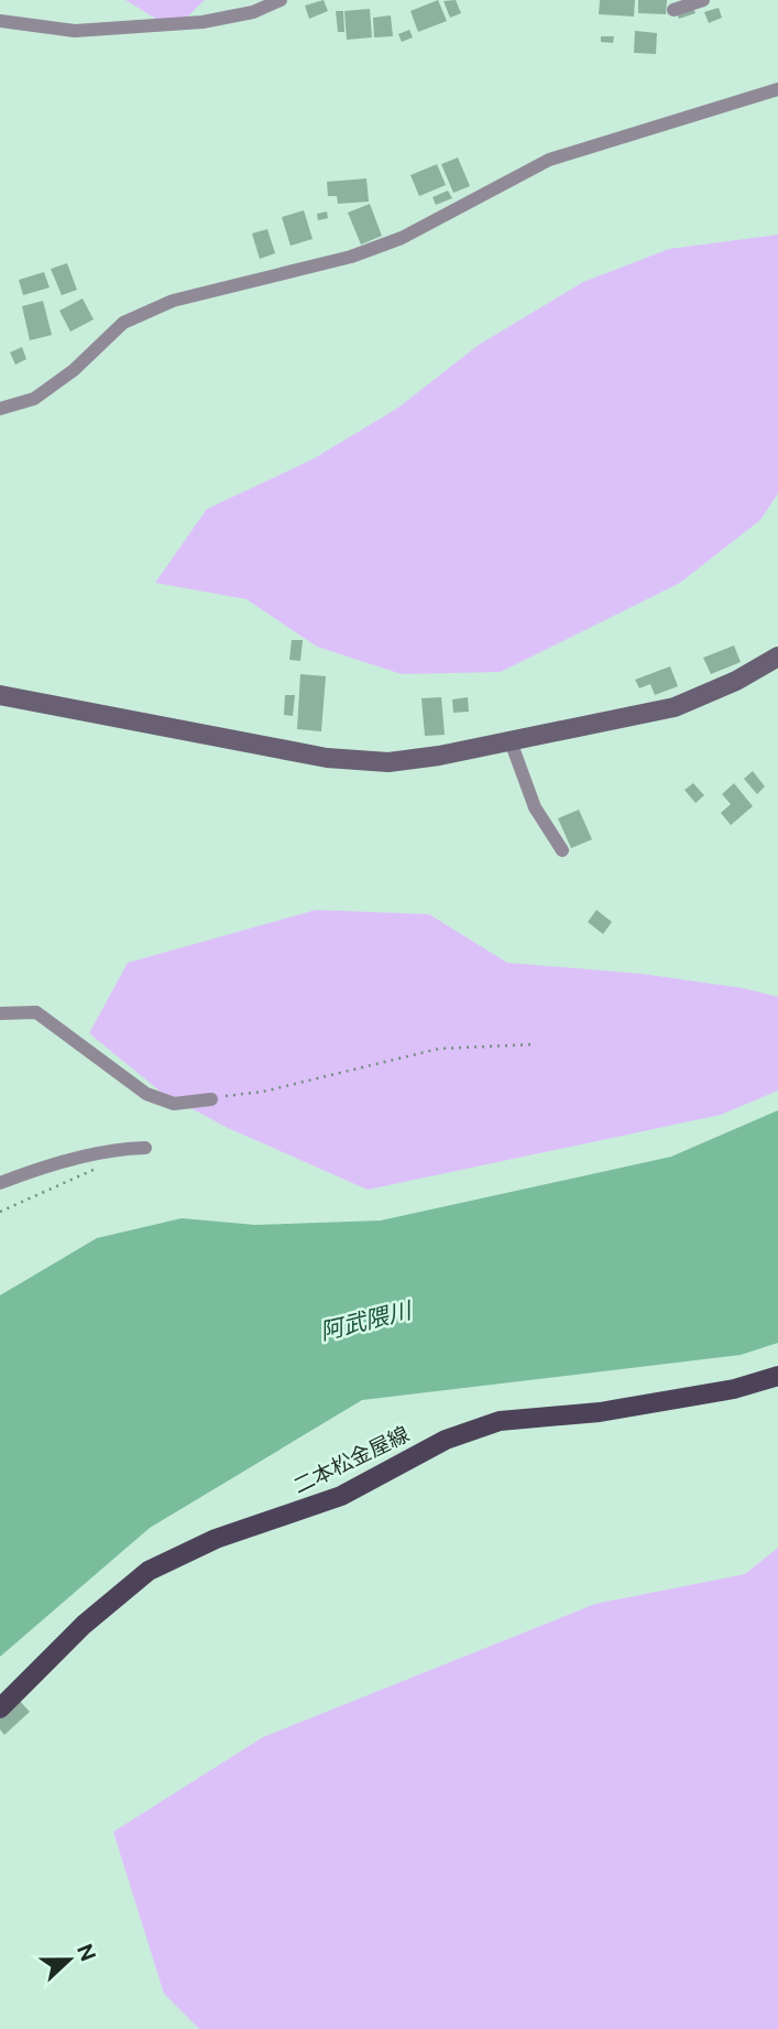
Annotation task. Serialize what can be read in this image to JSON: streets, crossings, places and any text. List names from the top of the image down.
{
  "streets": {
    "main road": ["二本松金屋線"]
  },
  "water": ["阿武隈川"],
  "north": "right"
}
